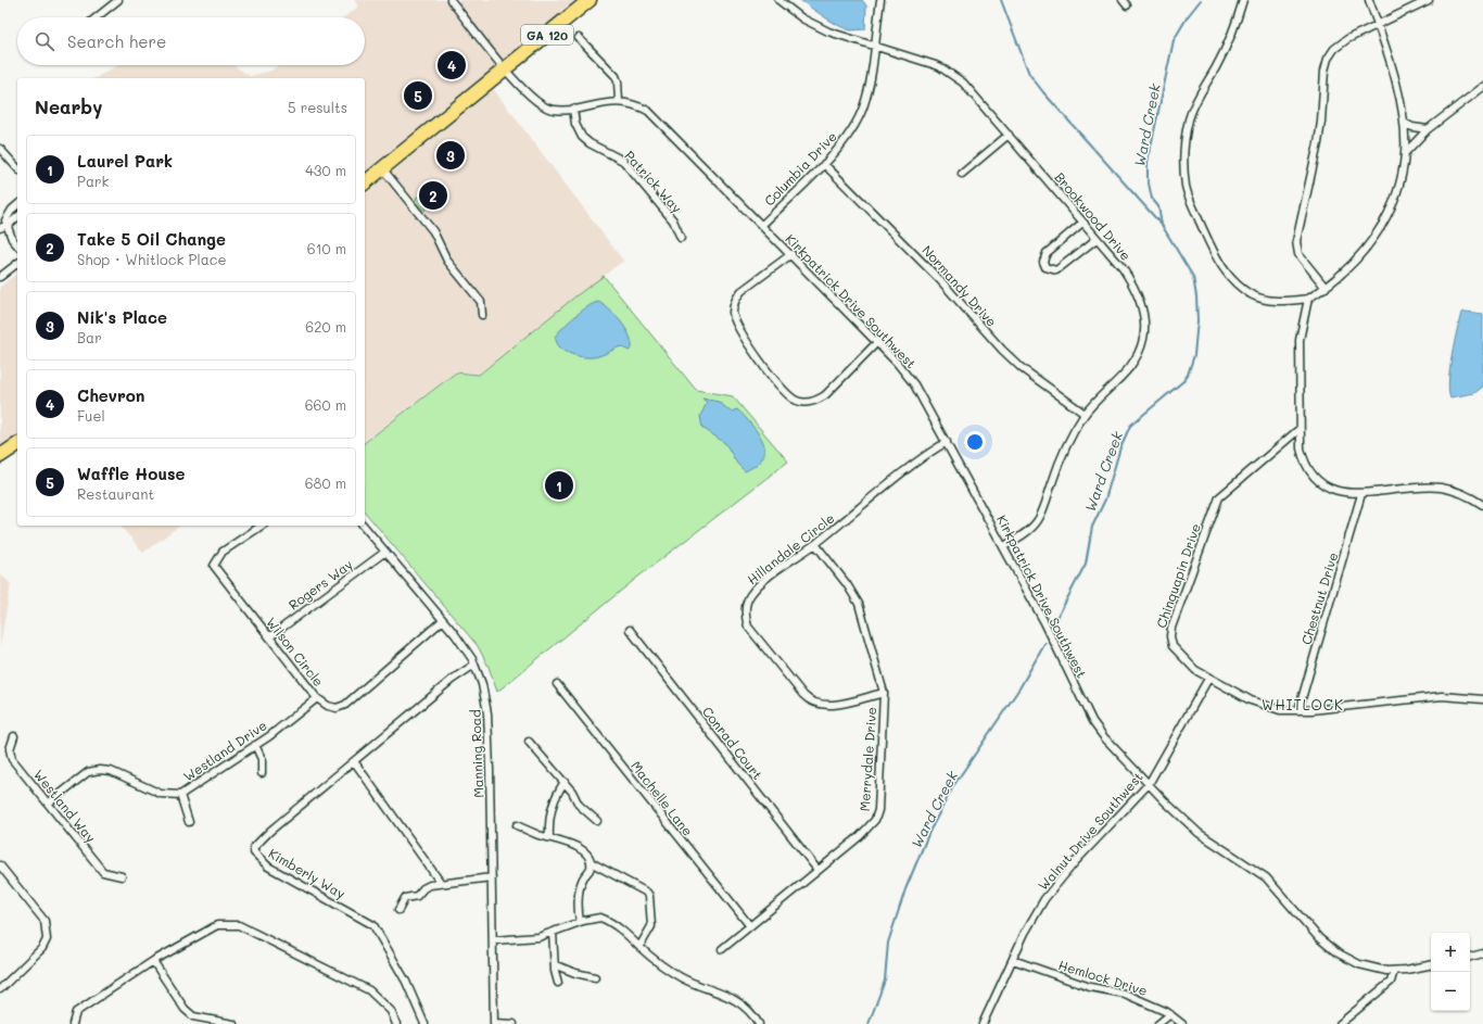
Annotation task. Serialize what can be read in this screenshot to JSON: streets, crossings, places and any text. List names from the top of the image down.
{
  "streets": {
    "highway": ["GA 120"],
    "street": [
      "Columbia Drive",
      "Patrick Way",
      "Brookwood Drive",
      "Normandy Drive",
      "Kirkpatrick Drive Southwest",
      "Hillandale Circle",
      "Chinquapin Drive",
      "Rogers Way",
      "Chestnut Drive",
      "Wilson Circle",
      "Conrad Court",
      "Westland Drive",
      "Manning Road",
      "Merrydale Drive",
      "Machelle Lane",
      "Westland Way",
      "Walnut Drive Southwest",
      "Kimberly Way",
      "Hemlock Drive"
    ]
  },
  "crossings": [
    ["GA 120", "Kirkpatrick Drive Southwest"],
    ["Columbia Drive", "Brookwood Drive"],
    ["Columbia Drive", "Normandy Drive"],
    ["Columbia Drive", "Kirkpatrick Drive Southwest"],
    ["Patrick Way", "Kirkpatrick Drive Southwest"],
    ["Brookwood Drive", "Normandy Drive"],
    ["Brookwood Drive", "Kirkpatrick Drive Southwest"],
    ["Kirkpatrick Drive Southwest", "Hillandale Circle"],
    ["Kirkpatrick Drive Southwest", "Walnut Drive Southwest"],
    ["Hillandale Circle", "Merrydale Drive"],
    ["Chinquapin Drive", "Chestnut Drive"],
    ["Chinquapin Drive", "Walnut Drive Southwest"],
    ["Rogers Way", "Wilson Circle"],
    ["Rogers Way", "Manning Road"],
    ["Wilson Circle", "Westland Drive"],
    ["Wilson Circle", "Manning Road"],
    ["Conrad Court", "Merrydale Drive"],
    ["Westland Drive", "Westland Way"],
    ["Merrydale Drive", "Machelle Lane"],
    ["Walnut Drive Southwest", "Hemlock Drive"]
  ],
  "districts": ["WHITLOCK"],
  "water": ["Ward Creek"],
  "page": {
    "search": "Search here",
    "pins": [
      "4",
      "5",
      "3",
      "2",
      "1"
    ],
    "heading": ["Nearby", "5 results"],
    "list": [
      {
        "mark": "1",
        "name": "Laurel Park",
        "note": "Park",
        "value": "430 m"
      },
      {
        "mark": "2",
        "name": "Take 5 Oil Change",
        "note": "Shop · Whitlock Place",
        "value": "610 m"
      },
      {
        "mark": "3",
        "name": "Nik's Place",
        "note": "Bar",
        "value": "620 m"
      },
      {
        "mark": "4",
        "name": "Chevron",
        "note": "Fuel",
        "value": "660 m"
      },
      {
        "mark": "5",
        "name": "Waffle House",
        "note": "Restaurant",
        "value": "680 m"
      }
    ],
    "map_buttons": ["+", "−"]
  }
}
